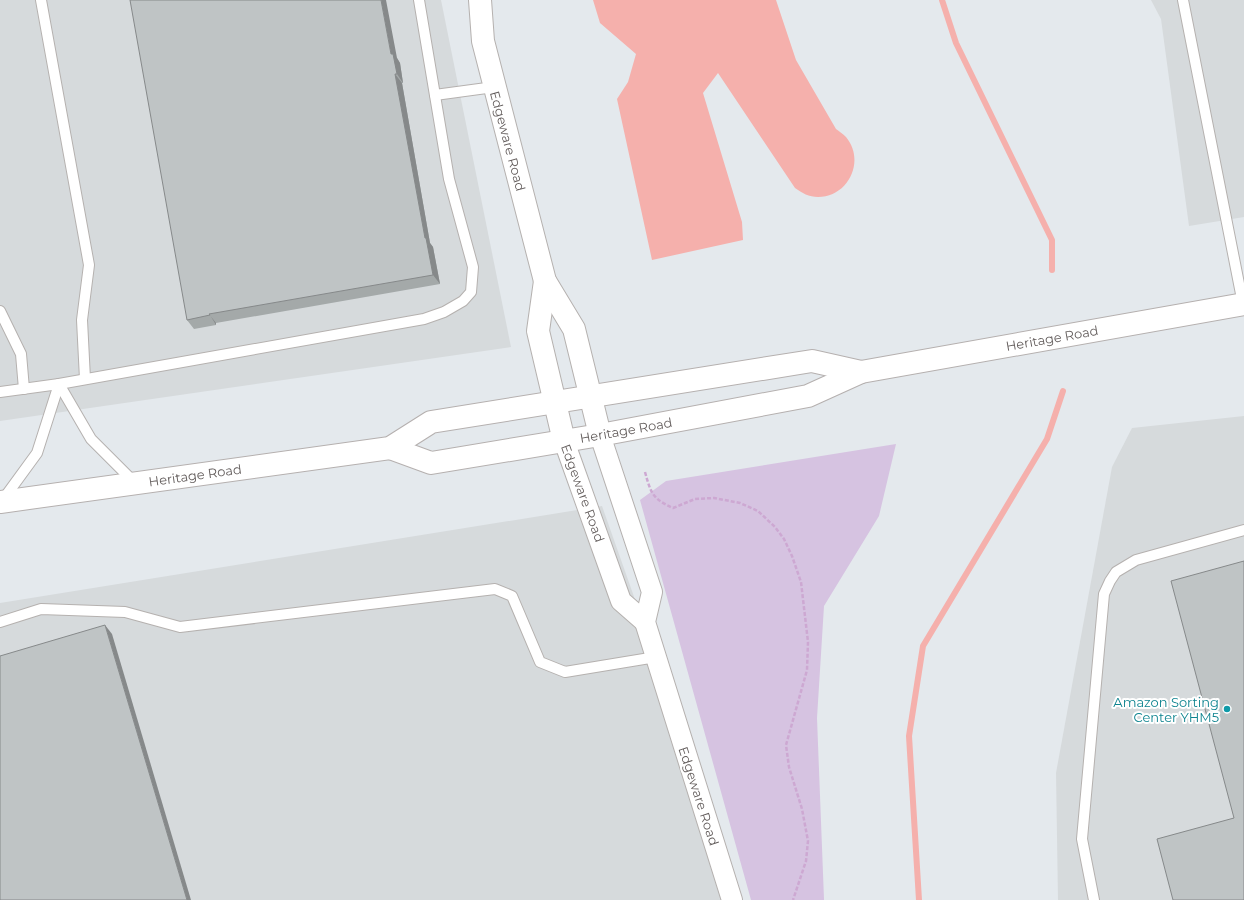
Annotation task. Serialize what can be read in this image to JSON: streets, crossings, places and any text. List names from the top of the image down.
{
  "streets": {
    "main road": ["Edgeware Road", "Heritage Road"]
  },
  "crossings": [
    ["Edgeware Road", "Heritage Road"]
  ],
  "places": ["Amazon Sorting Center YHM5"]
}
